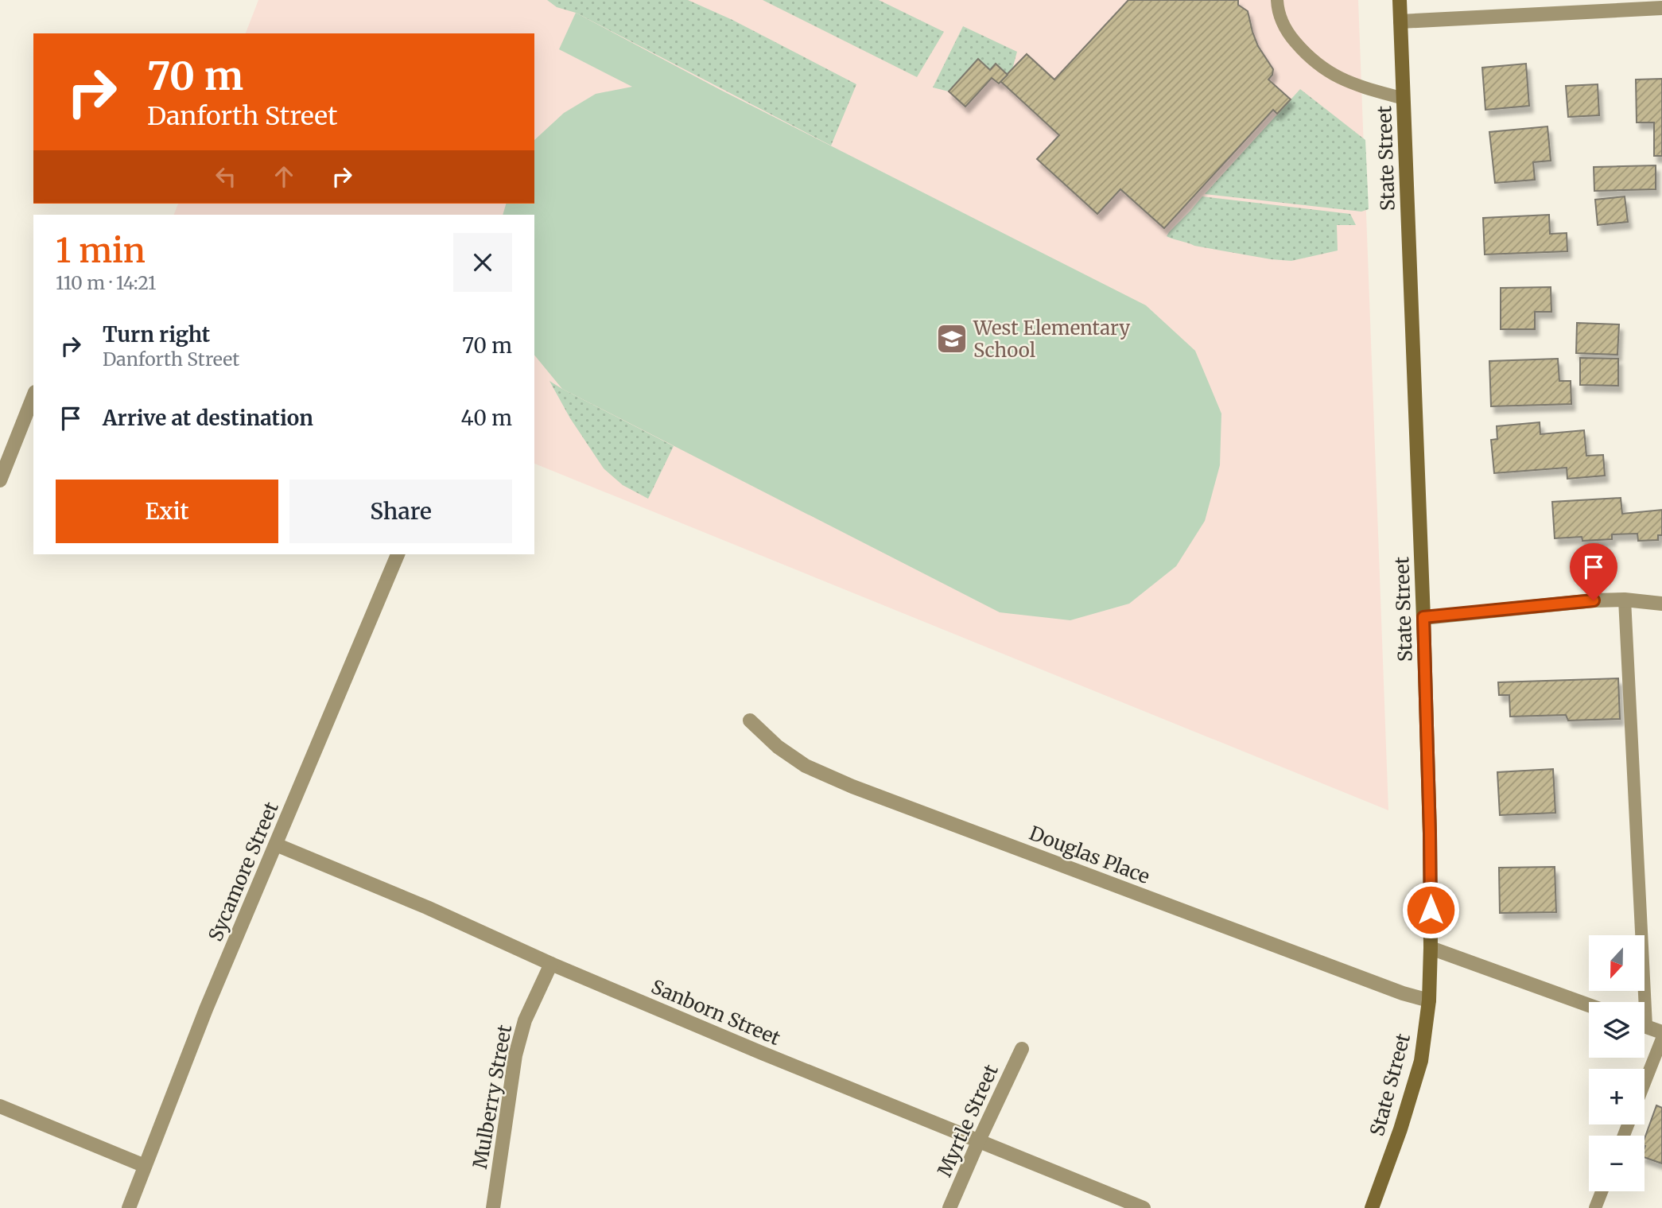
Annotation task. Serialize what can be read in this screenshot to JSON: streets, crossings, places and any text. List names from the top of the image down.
{
  "streets": {
    "street": [
      "State Street",
      "Douglas Place",
      "Sycamore Street",
      "Sanborn Street",
      "Mulberry Street",
      "Myrtle Street"
    ]
  },
  "crossings": [
    ["State Street", "Douglas Place"],
    ["Sycamore Street", "Sanborn Street"],
    ["Sanborn Street", "Mulberry Street"],
    ["Sanborn Street", "Myrtle Street"]
  ],
  "places": {
    "school or university": ["West Elementary School"]
  },
  "north": "bottom",
  "page": {
    "turn": ["70 m", "Danforth Street"],
    "heading": ["1 min", "110 m · 14:21"],
    "list": [
      {
        "name": "Turn right",
        "note": "Danforth Street",
        "value": "70 m"
      },
      {
        "name": "Arrive at destination",
        "value": "40 m"
      }
    ],
    "buttons": ["Exit", "Share"],
    "map_buttons": ["+", "−"]
  }
}
